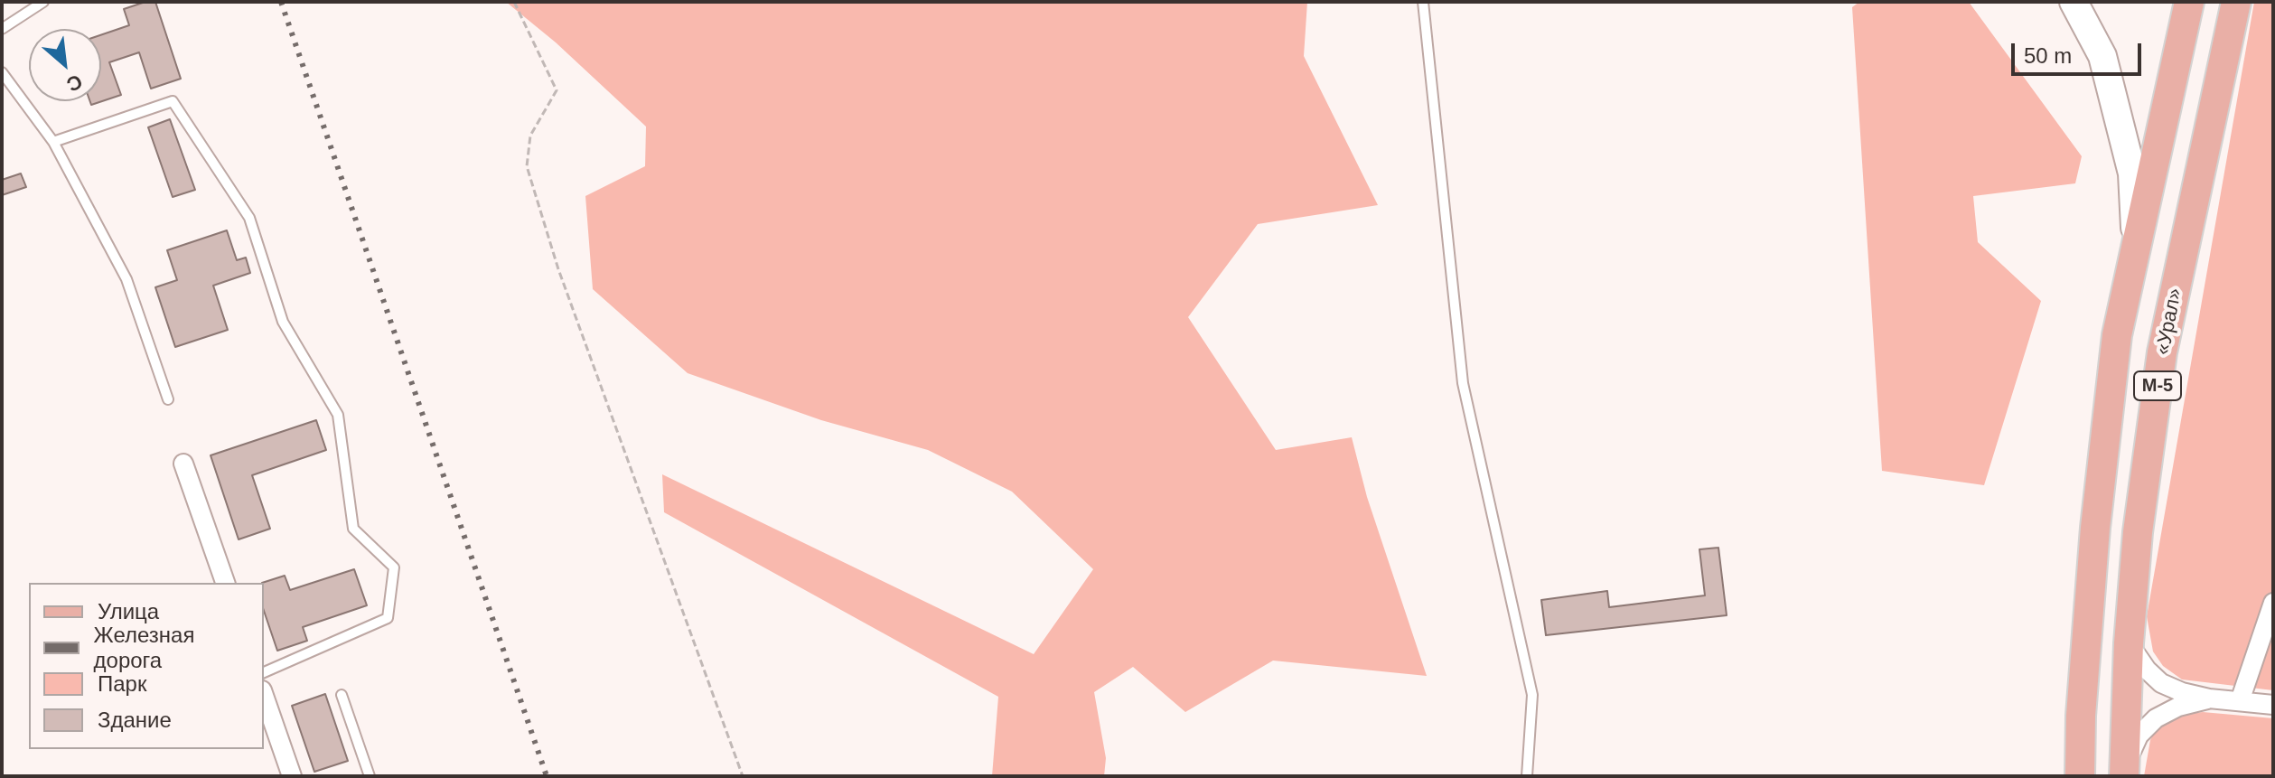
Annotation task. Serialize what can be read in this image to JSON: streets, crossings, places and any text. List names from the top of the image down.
{
  "streets": {
    "main road": ["«Урал»", "М-5"]
  },
  "legend": [
    "Улица",
    "Железная дорога",
    "Парк",
    "Здание"
  ],
  "scale_bar": "50 m",
  "north": "bottom right"
}
